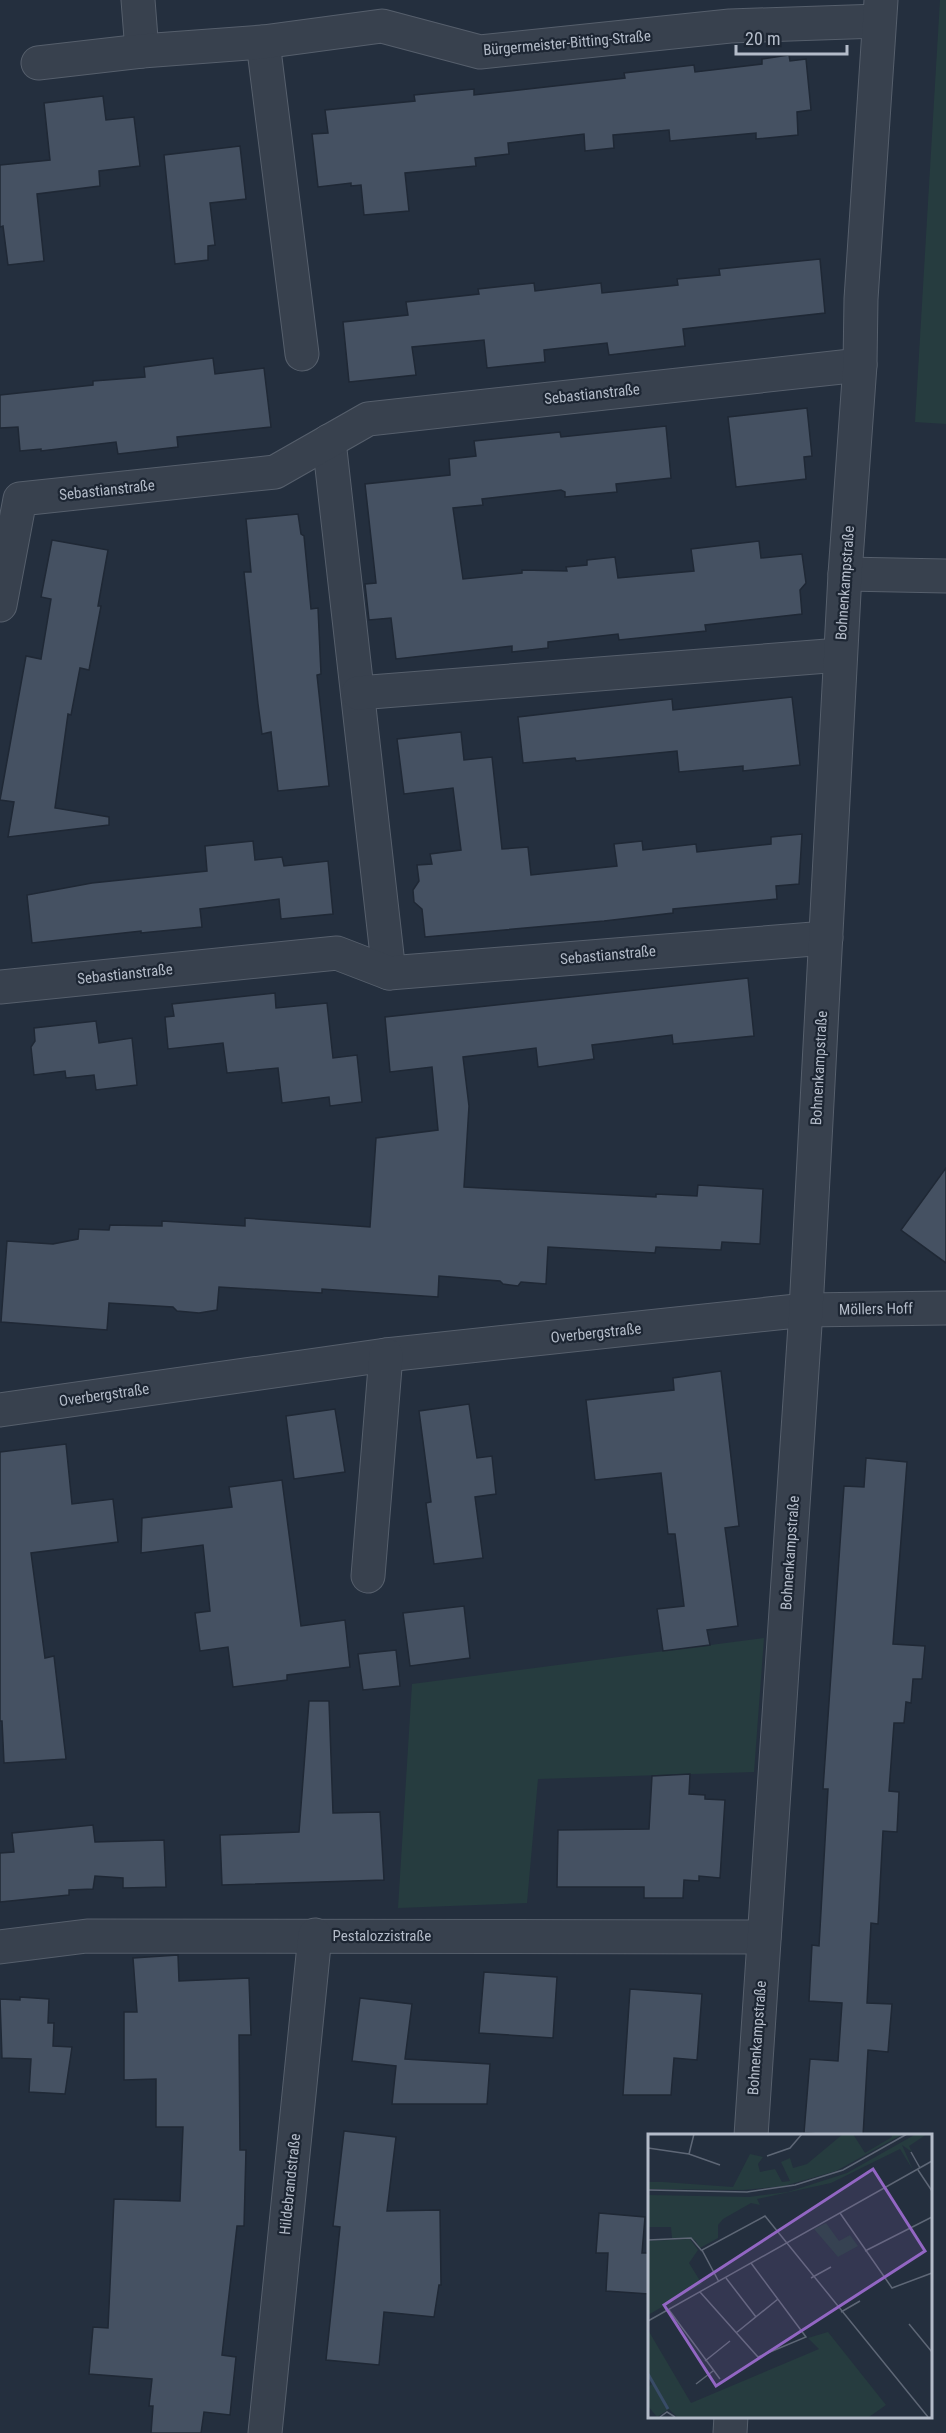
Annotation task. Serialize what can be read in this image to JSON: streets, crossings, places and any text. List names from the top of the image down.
{
  "streets": {
    "street": [
      "Bürgermeister-Bitting-Straße",
      "Sebastianstraße",
      "Bohnenkampstraße",
      "Möllers Hoff",
      "Overbergstraße",
      "Pestalozzistraße",
      "Hildebrandstraße"
    ]
  },
  "crossings": [
    ["Bürgermeister-Bitting-Straße", "Bohnenkampstraße"],
    ["Sebastianstraße", "Bohnenkampstraße"],
    ["Bohnenkampstraße", "Möllers Hoff"],
    ["Bohnenkampstraße", "Overbergstraße"],
    ["Bohnenkampstraße", "Pestalozzistraße"],
    ["Möllers Hoff", "Overbergstraße"],
    ["Pestalozzistraße", "Hildebrandstraße"]
  ],
  "scale_bar": "20 m"
}
